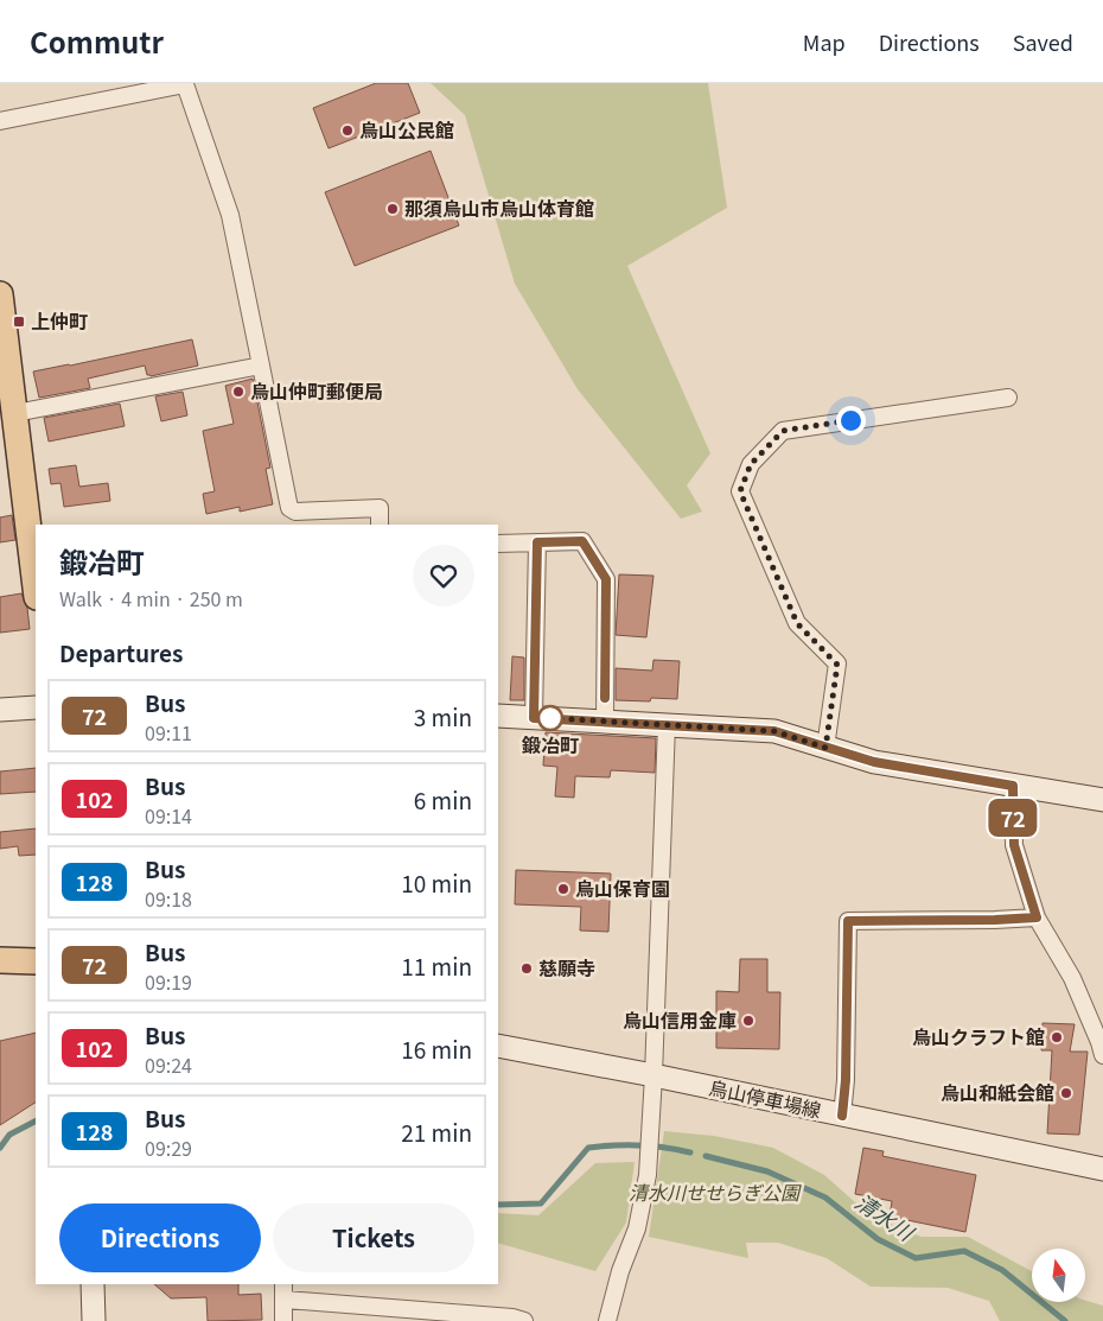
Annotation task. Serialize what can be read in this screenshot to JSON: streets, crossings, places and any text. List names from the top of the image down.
{
  "streets": {
    "street": ["烏山停車場線"]
  },
  "water": ["清水川"],
  "parks": ["清水川せせらぎ公園"],
  "places": {
    "other": [
      "烏山公民館",
      "那須烏山市烏山体育館",
      "烏山仲町郵便局",
      "鍛冶町",
      "烏山保育園",
      "慈願寺",
      "烏山信用金庫",
      "烏山クラフト館",
      "烏山和紙会館"
    ],
    "transit": ["上仲町"]
  },
  "lines": ["bus line 72"],
  "north": "top",
  "page": {
    "header": "Commutr",
    "nav": ["Map", "Directions", "Saved"],
    "on_map": "72",
    "heading": [
      ["鍛冶町", "Walk · 4 min · 250 m"],
      "Departures"
    ],
    "list": [
      {
        "mark": "72",
        "name": "Bus",
        "note": "09:11",
        "value": "3 min"
      },
      {
        "mark": "102",
        "name": "Bus",
        "note": "09:14",
        "value": "6 min"
      },
      {
        "mark": "128",
        "name": "Bus",
        "note": "09:18",
        "value": "10 min"
      },
      {
        "mark": "72",
        "name": "Bus",
        "note": "09:19",
        "value": "11 min"
      },
      {
        "mark": "102",
        "name": "Bus",
        "note": "09:24",
        "value": "16 min"
      },
      {
        "mark": "128",
        "name": "Bus",
        "note": "09:29",
        "value": "21 min"
      }
    ],
    "buttons": ["Directions", "Tickets"]
  }
}
